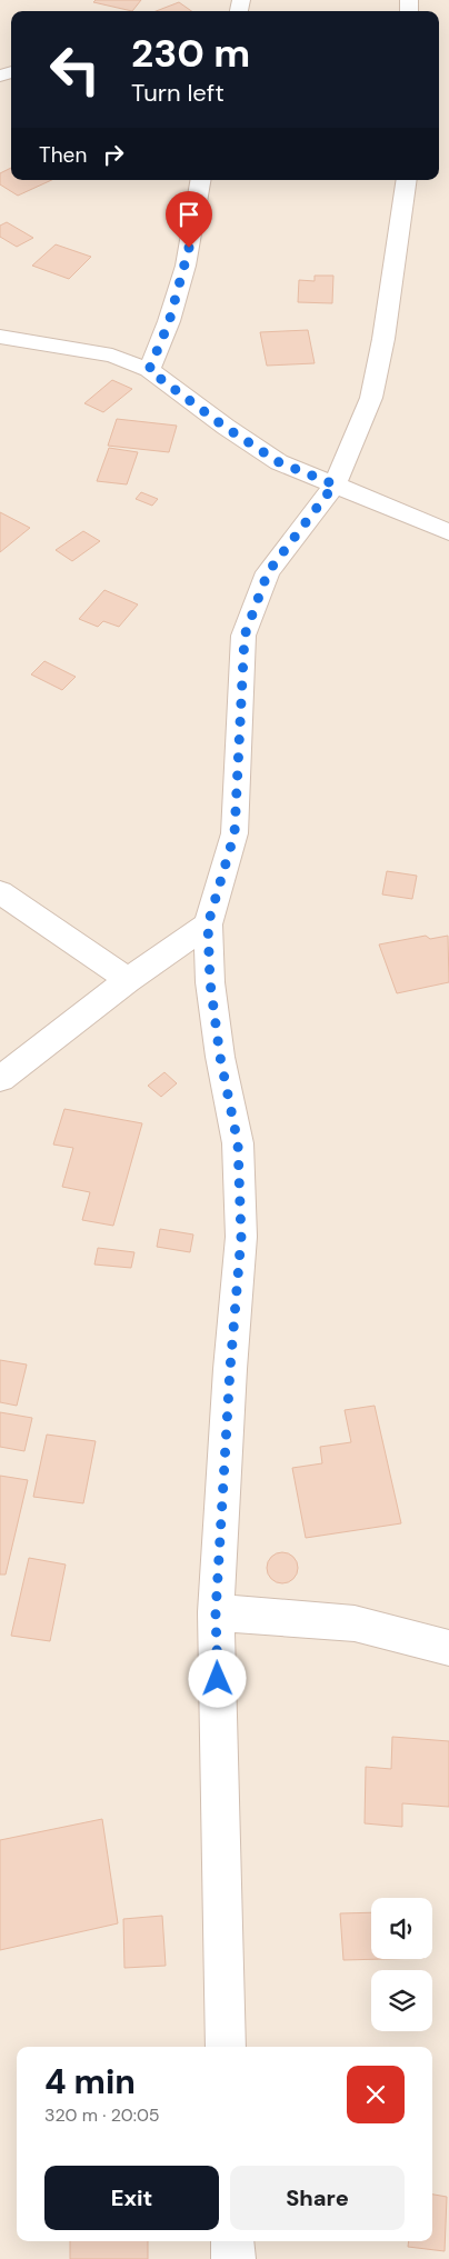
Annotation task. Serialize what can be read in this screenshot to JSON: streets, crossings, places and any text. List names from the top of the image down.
{
  "page": {
    "turn": ["230 m", "Turn left"],
    "then": "Then",
    "heading": ["4 min", "320 m · 20:05"],
    "buttons": ["Exit", "Share"]
  }
}
